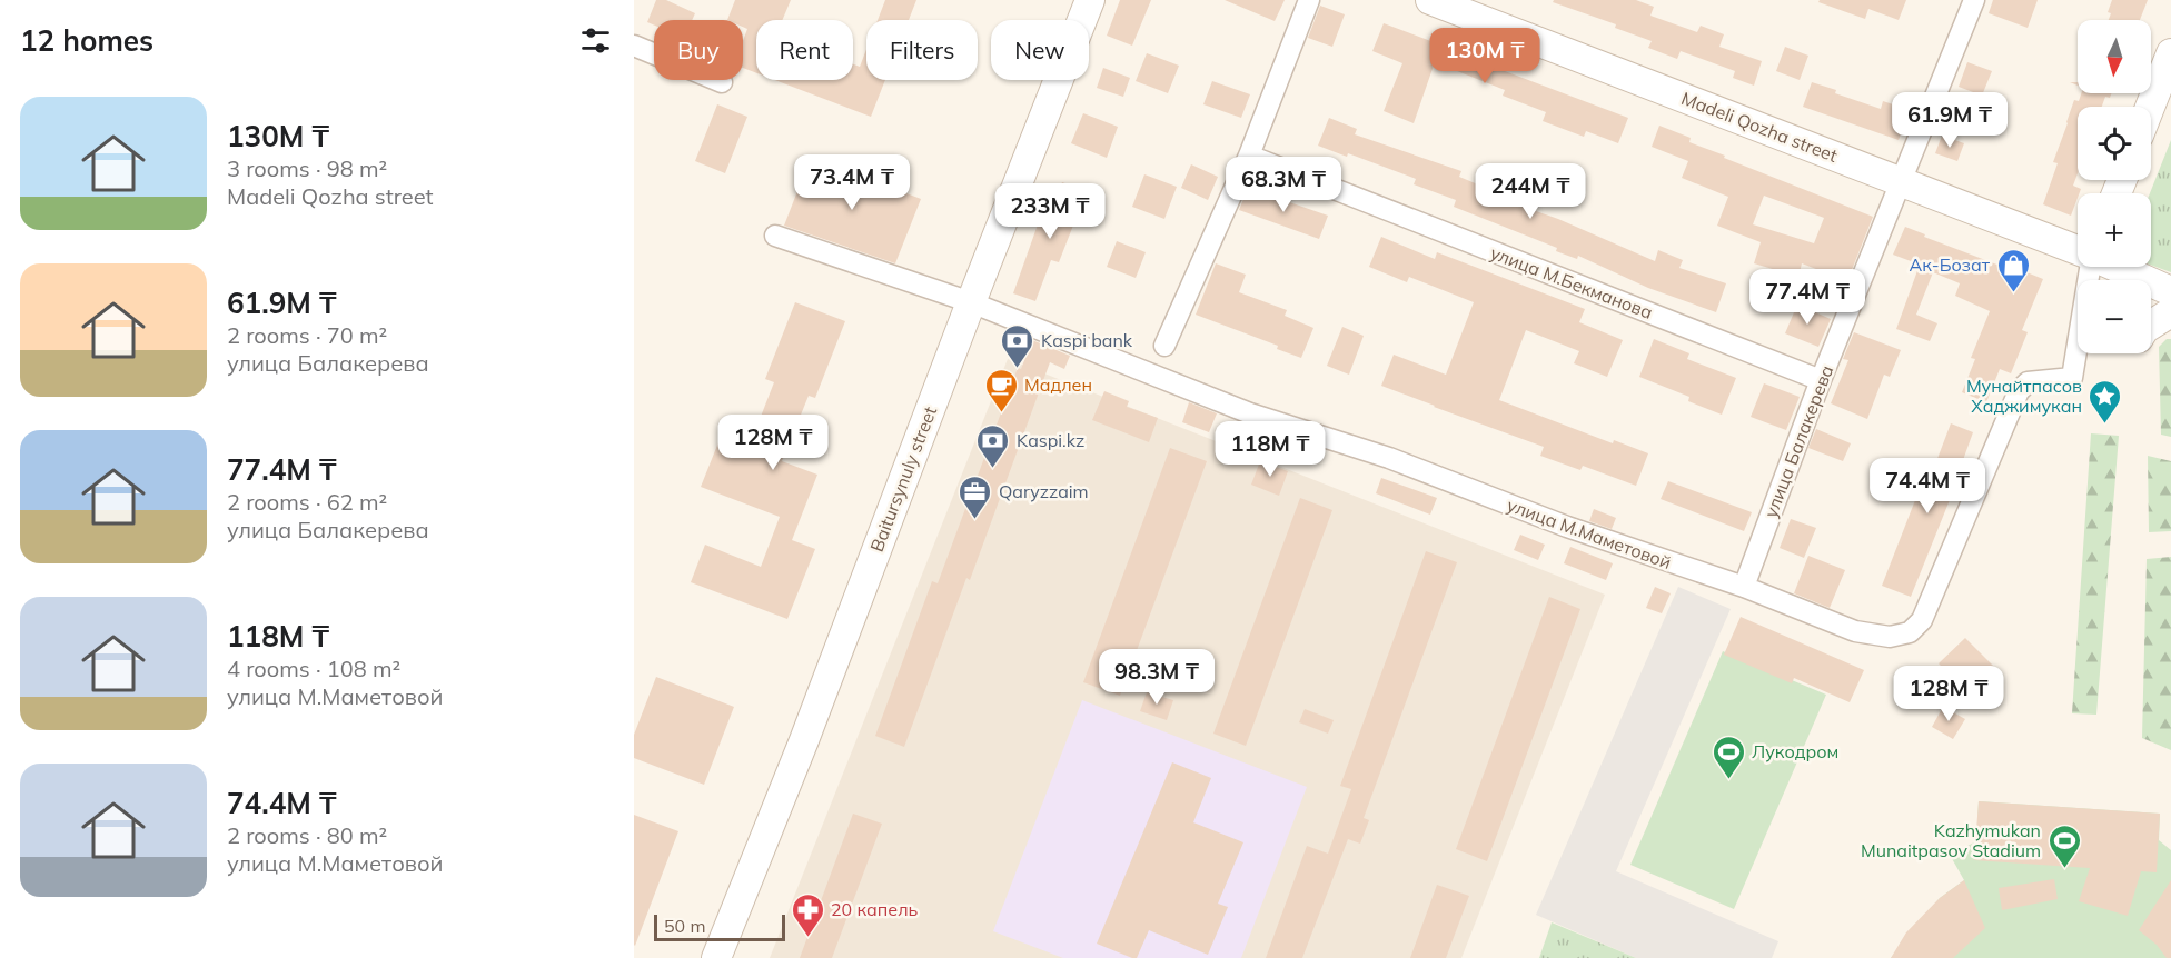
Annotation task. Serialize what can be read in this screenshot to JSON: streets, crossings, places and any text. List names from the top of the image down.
{
  "streets": {
    "main road": ["Madeli Qozha street", "Baitursynuly street"],
    "street": ["улица М.Бекманова", "улица Балакерева", "улица М.Маметовой"]
  },
  "crossings": [
    ["Madeli Qozha street", "улица Балакерева"],
    ["улица М.Бекманова", "улица Балакерева"],
    ["улица Балакерева", "улица М.Маметовой"],
    ["Baitursynuly street", "улица М.Маметовой"]
  ],
  "places": {
    "shop": ["Ак-Бозат"],
    "bank": ["Kaspi bank", "Kaspi.kz"],
    "cafe": ["Мадлен"],
    "place": ["Мунайтпасов Хаджимукан"],
    "office": ["Qaryzzaim"],
    "sports": ["Лукодром", "Kazhymukan Munaitpasov Stadium"],
    "pharmacy": ["20 капель"]
  },
  "scale_bar": "50 m",
  "north": "bottom",
  "page": {
    "heading": "12 homes",
    "map_buttons": ["+", "−"],
    "chip": [
      "Buy",
      "Rent",
      "Filters",
      "New"
    ],
    "price": [
      "130M ₸",
      "61.9M ₸",
      "73.4M ₸",
      "68.3M ₸",
      "244M ₸",
      "233M ₸",
      "77.4M ₸",
      "128M ₸",
      "118M ₸",
      "74.4M ₸",
      "98.3M ₸",
      "128M ₸"
    ],
    "list": [
      {
        "name": "130M ₸",
        "note": "3 rooms · 98 m² · Madeli Qozha street"
      },
      {
        "name": "61.9M ₸",
        "note": "2 rooms · 70 m² · улица Балакерева"
      },
      {
        "name": "77.4M ₸",
        "note": "2 rooms · 62 m² · улица Балакерева"
      },
      {
        "name": "118M ₸",
        "note": "4 rooms · 108 m² · улица М.Маметовой"
      },
      {
        "name": "74.4M ₸",
        "note": "2 rooms · 80 m² · улица М.Маметовой"
      }
    ],
    "scale": "50 m"
  }
}
